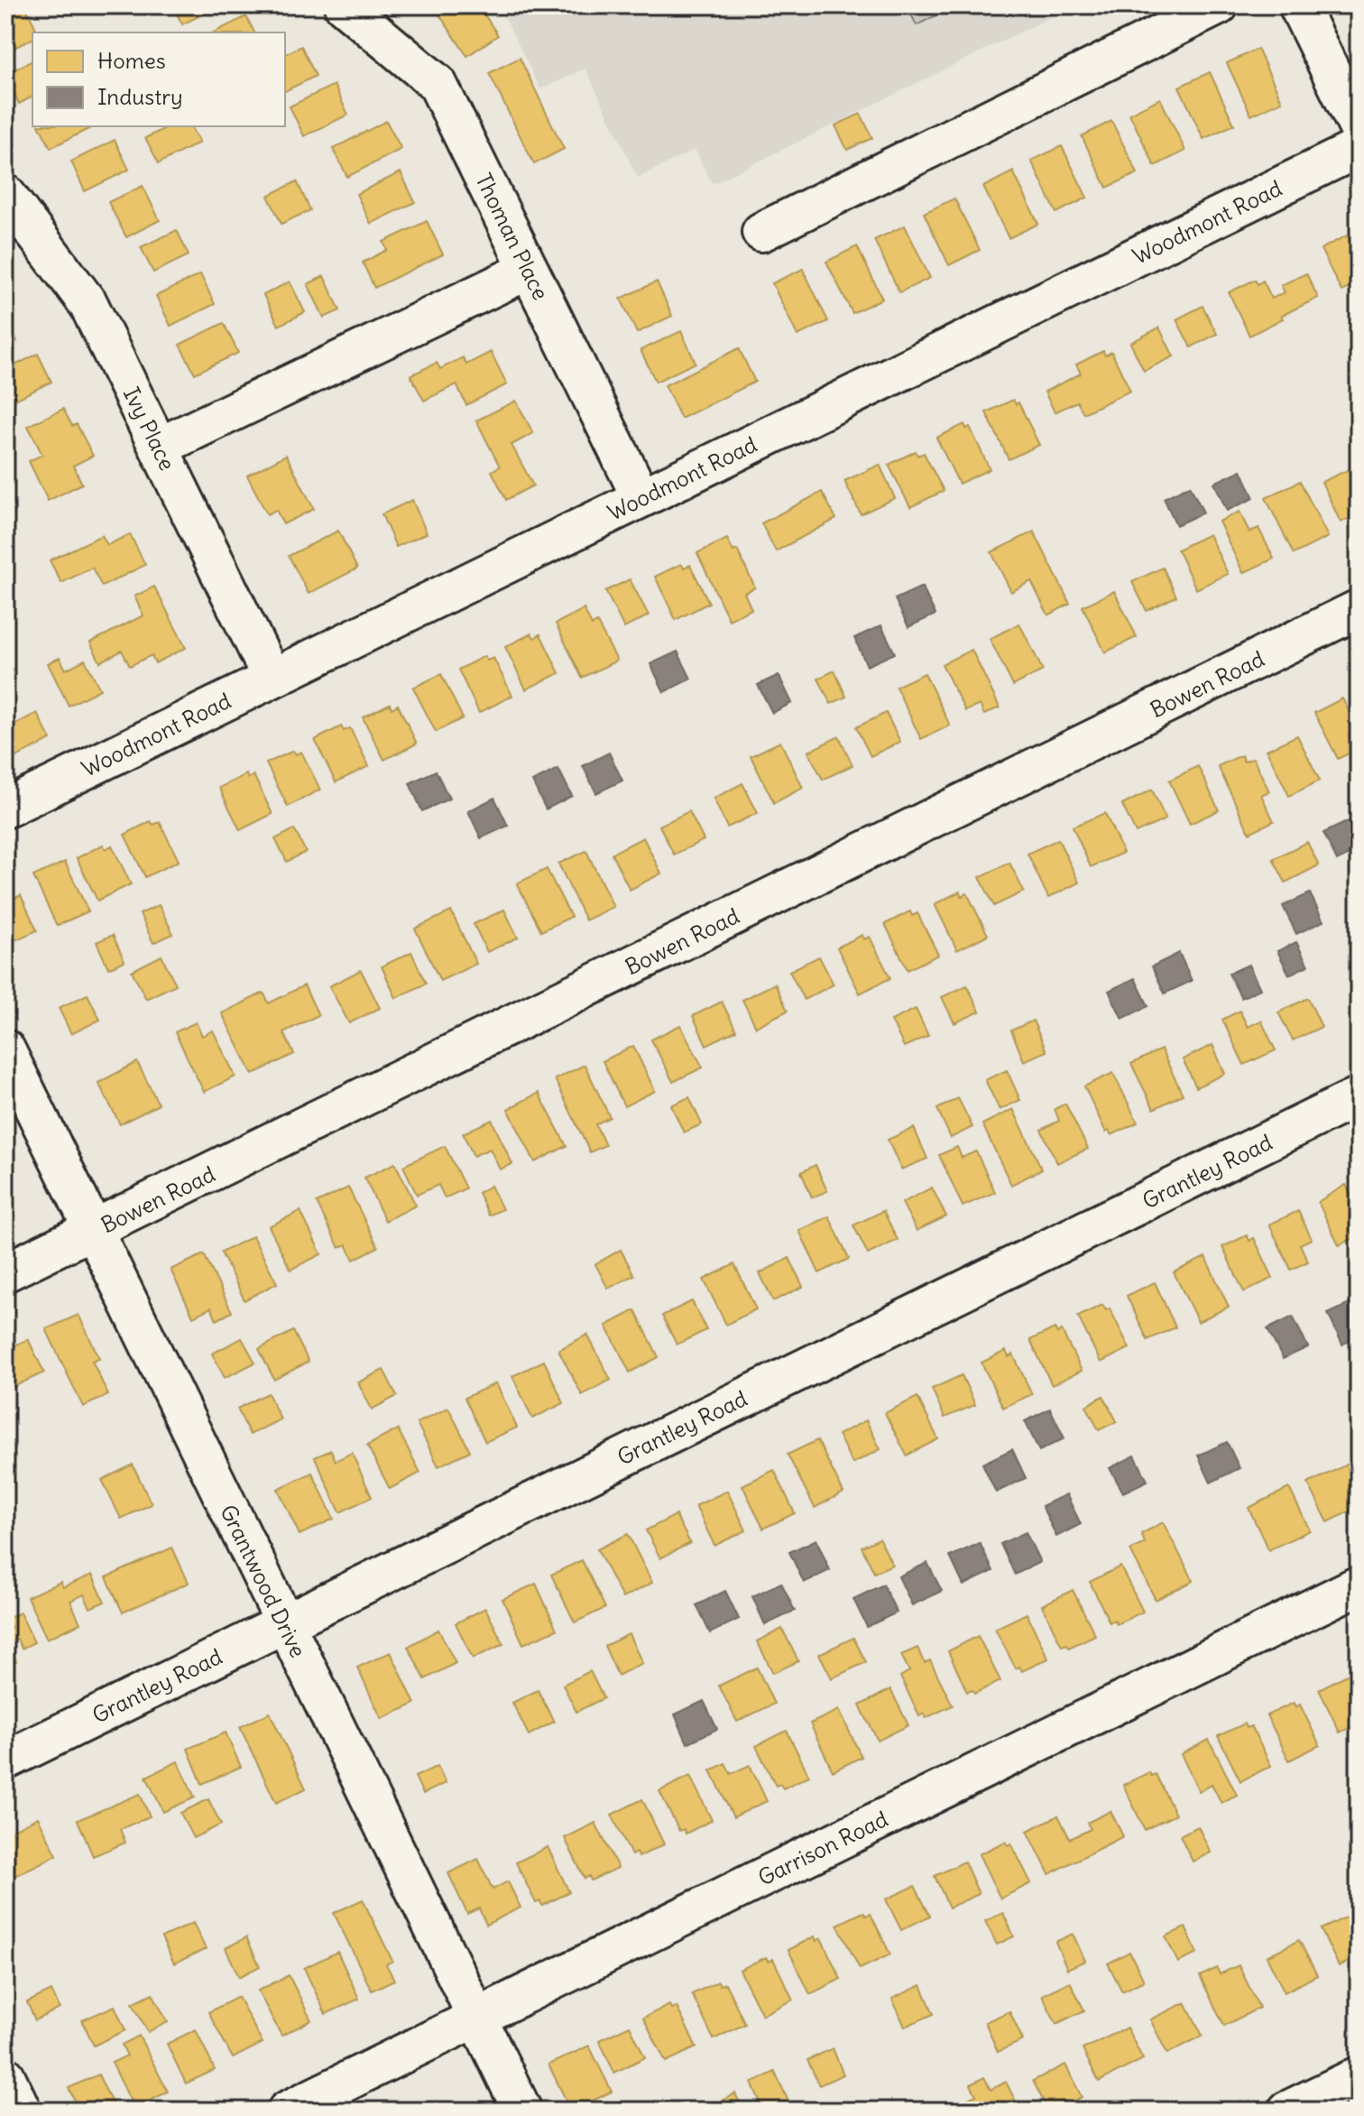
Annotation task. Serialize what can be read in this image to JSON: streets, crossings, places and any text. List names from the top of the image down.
{
  "streets": {
    "street": [
      "Woodmont Road",
      "Thoman Place",
      "Ivy Place",
      "Bowen Road",
      "Grantley Road",
      "Grantwood Drive",
      "Garrison Road"
    ]
  },
  "crossings": [
    ["Woodmont Road", "Thoman Place"],
    ["Woodmont Road", "Ivy Place"],
    ["Bowen Road", "Grantwood Drive"],
    ["Grantley Road", "Grantwood Drive"],
    ["Grantwood Drive", "Garrison Road"]
  ],
  "legend": ["Homes", "Industry"]
}
